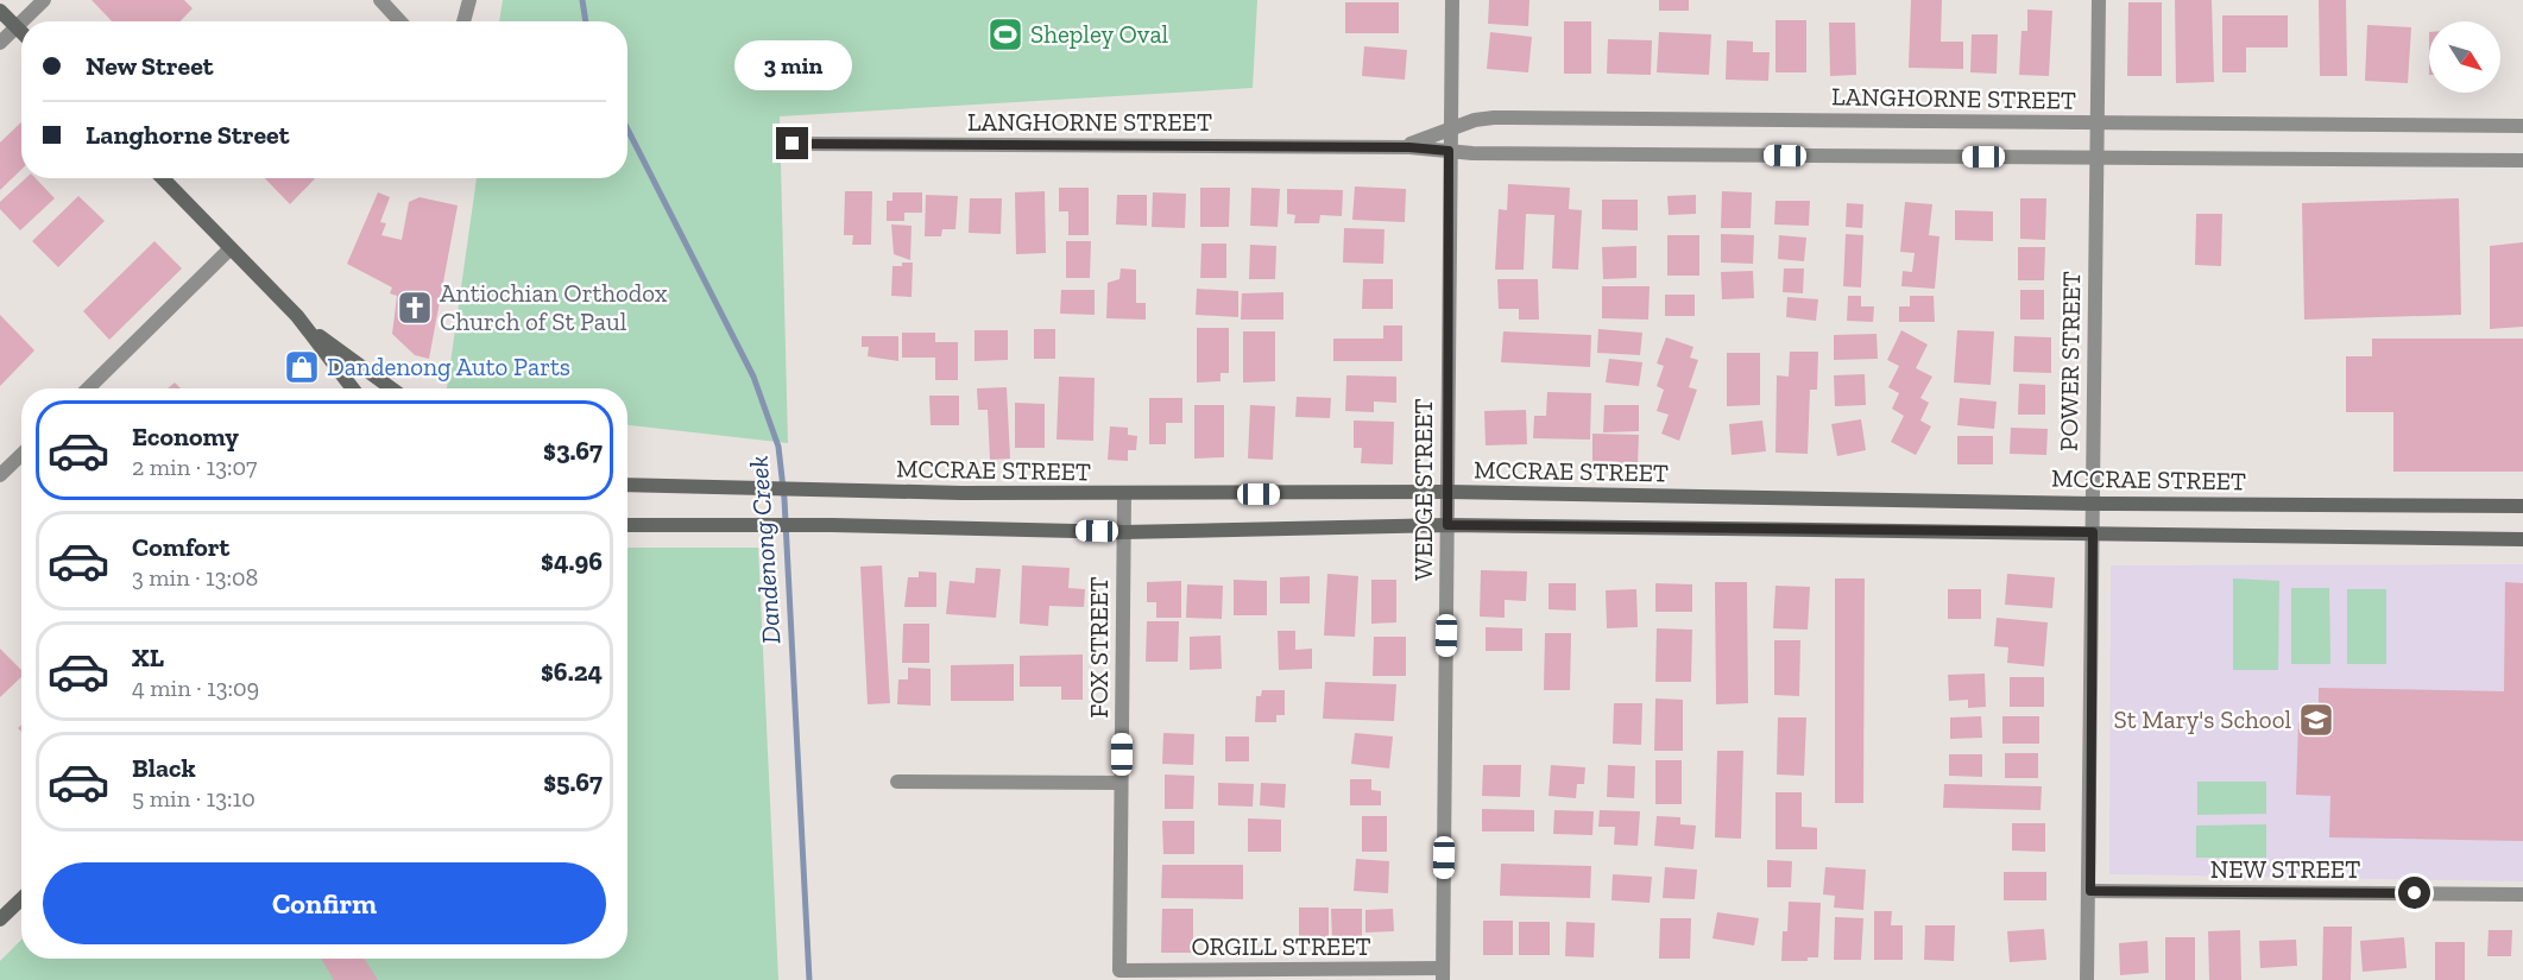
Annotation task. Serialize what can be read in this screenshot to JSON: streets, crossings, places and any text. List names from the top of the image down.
{
  "streets": {
    "main road": ["MCCRAE STREET"],
    "street": [
      "LANGHORNE STREET",
      "POWER STREET",
      "WEDGE STREET",
      "FOX STREET",
      "NEW STREET",
      "ORGILL STREET"
    ]
  },
  "crossings": [
    ["LANGHORNE STREET", "POWER STREET"],
    ["LANGHORNE STREET", "WEDGE STREET"],
    ["POWER STREET", "MCCRAE STREET"],
    ["POWER STREET", "NEW STREET"],
    ["MCCRAE STREET", "WEDGE STREET"],
    ["MCCRAE STREET", "FOX STREET"],
    ["WEDGE STREET", "ORGILL STREET"],
    ["FOX STREET", "ORGILL STREET"]
  ],
  "water": ["Dandenong Creek"],
  "places": {
    "sports": ["Shepley Oval"],
    "church": ["Antiochian Orthodox Church of St Paul"],
    "shop": ["Dandenong Auto Parts"],
    "school or university": ["St Mary's School"]
  },
  "north": "bottom right",
  "page": {
    "banner": ["New Street", "Langhorne Street"],
    "bubble": "3 min",
    "list": [
      {
        "name": "Economy",
        "note": "2 min · 13:07",
        "value": "$3.67"
      },
      {
        "name": "Comfort",
        "note": "3 min · 13:08",
        "value": "$4.96"
      },
      {
        "name": "XL",
        "note": "4 min · 13:09",
        "value": "$6.24"
      },
      {
        "name": "Black",
        "note": "5 min · 13:10",
        "value": "$5.67"
      }
    ],
    "buttons": "Confirm"
  }
}
